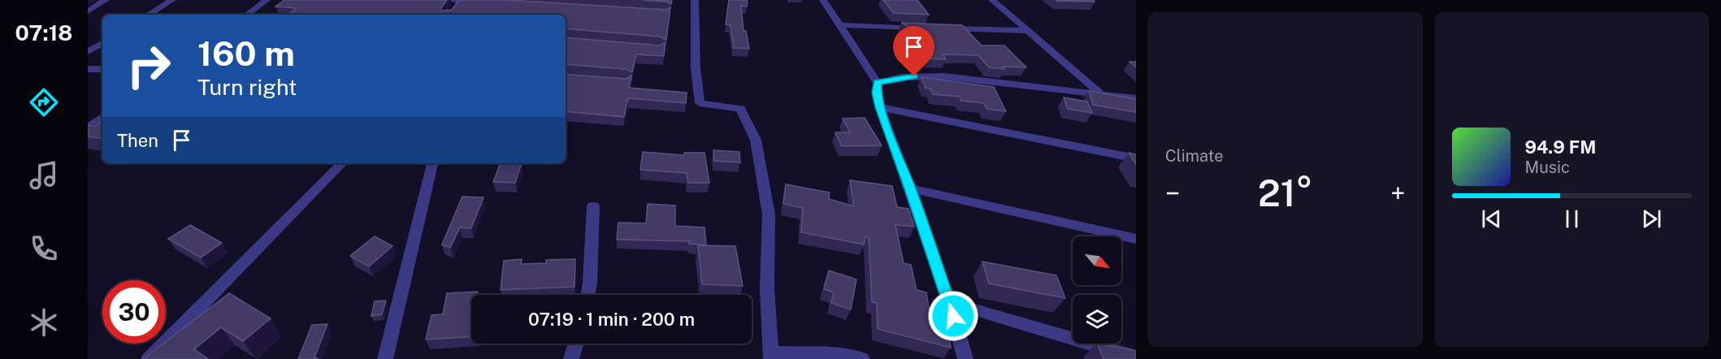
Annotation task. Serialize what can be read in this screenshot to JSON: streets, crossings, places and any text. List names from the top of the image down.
{
  "north": "bottom right",
  "page": {
    "tabs": "07:18",
    "tile": "Climate",
    "turn": ["160 m", "Turn right"],
    "then": "Then",
    "song": ["94.9 FM", "Music"],
    "heat": ["−", "21°", "+"],
    "limit": "30",
    "trip": "07:19 · 1 min · 200 m"
  }
}
